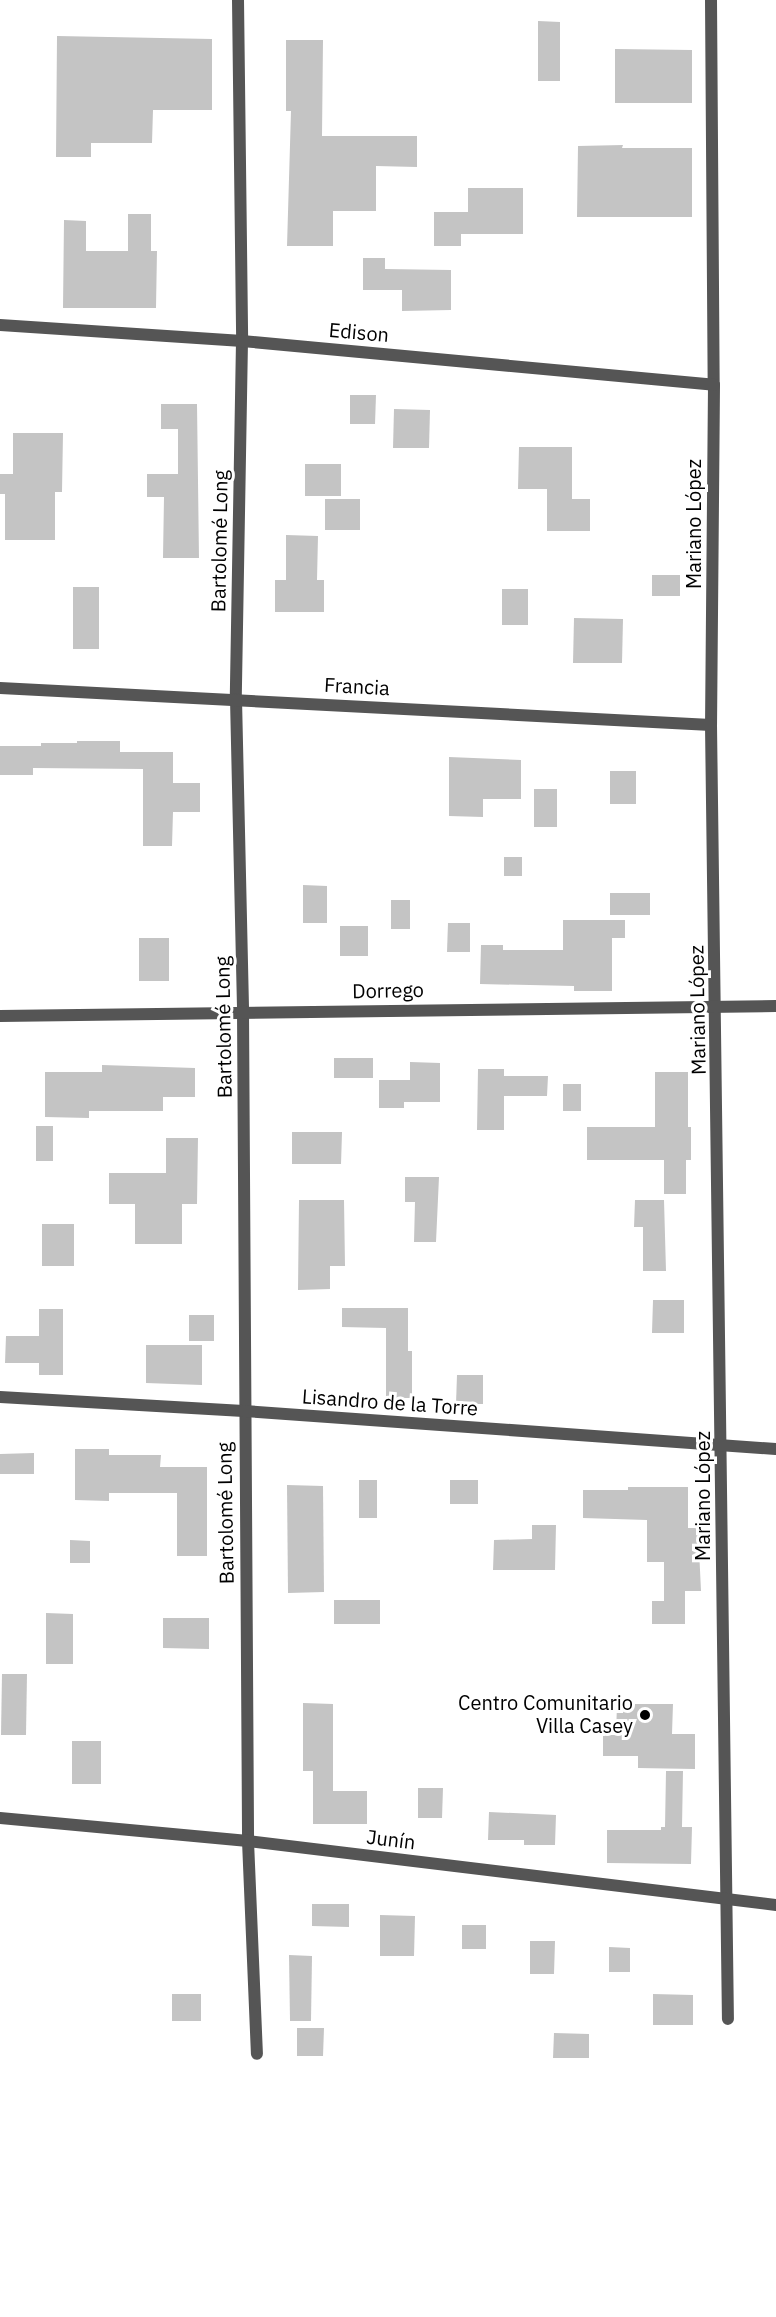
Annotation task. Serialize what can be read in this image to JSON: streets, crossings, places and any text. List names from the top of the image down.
{
  "streets": {
    "street": [
      "Edison",
      "Mariano López",
      "Bartolomé Long",
      "Francia",
      "Dorrego",
      "Lisandro de la Torre",
      "Junín"
    ]
  },
  "crossings": [
    ["Edison", "Mariano López"],
    ["Edison", "Bartolomé Long"],
    ["Mariano López", "Francia"],
    ["Mariano López", "Dorrego"],
    ["Mariano López", "Lisandro de la Torre"],
    ["Mariano López", "Junín"],
    ["Bartolomé Long", "Francia"],
    ["Bartolomé Long", "Dorrego"],
    ["Bartolomé Long", "Lisandro de la Torre"],
    ["Bartolomé Long", "Junín"]
  ],
  "places": ["Centro Comunitario Villa Casey"]
}
